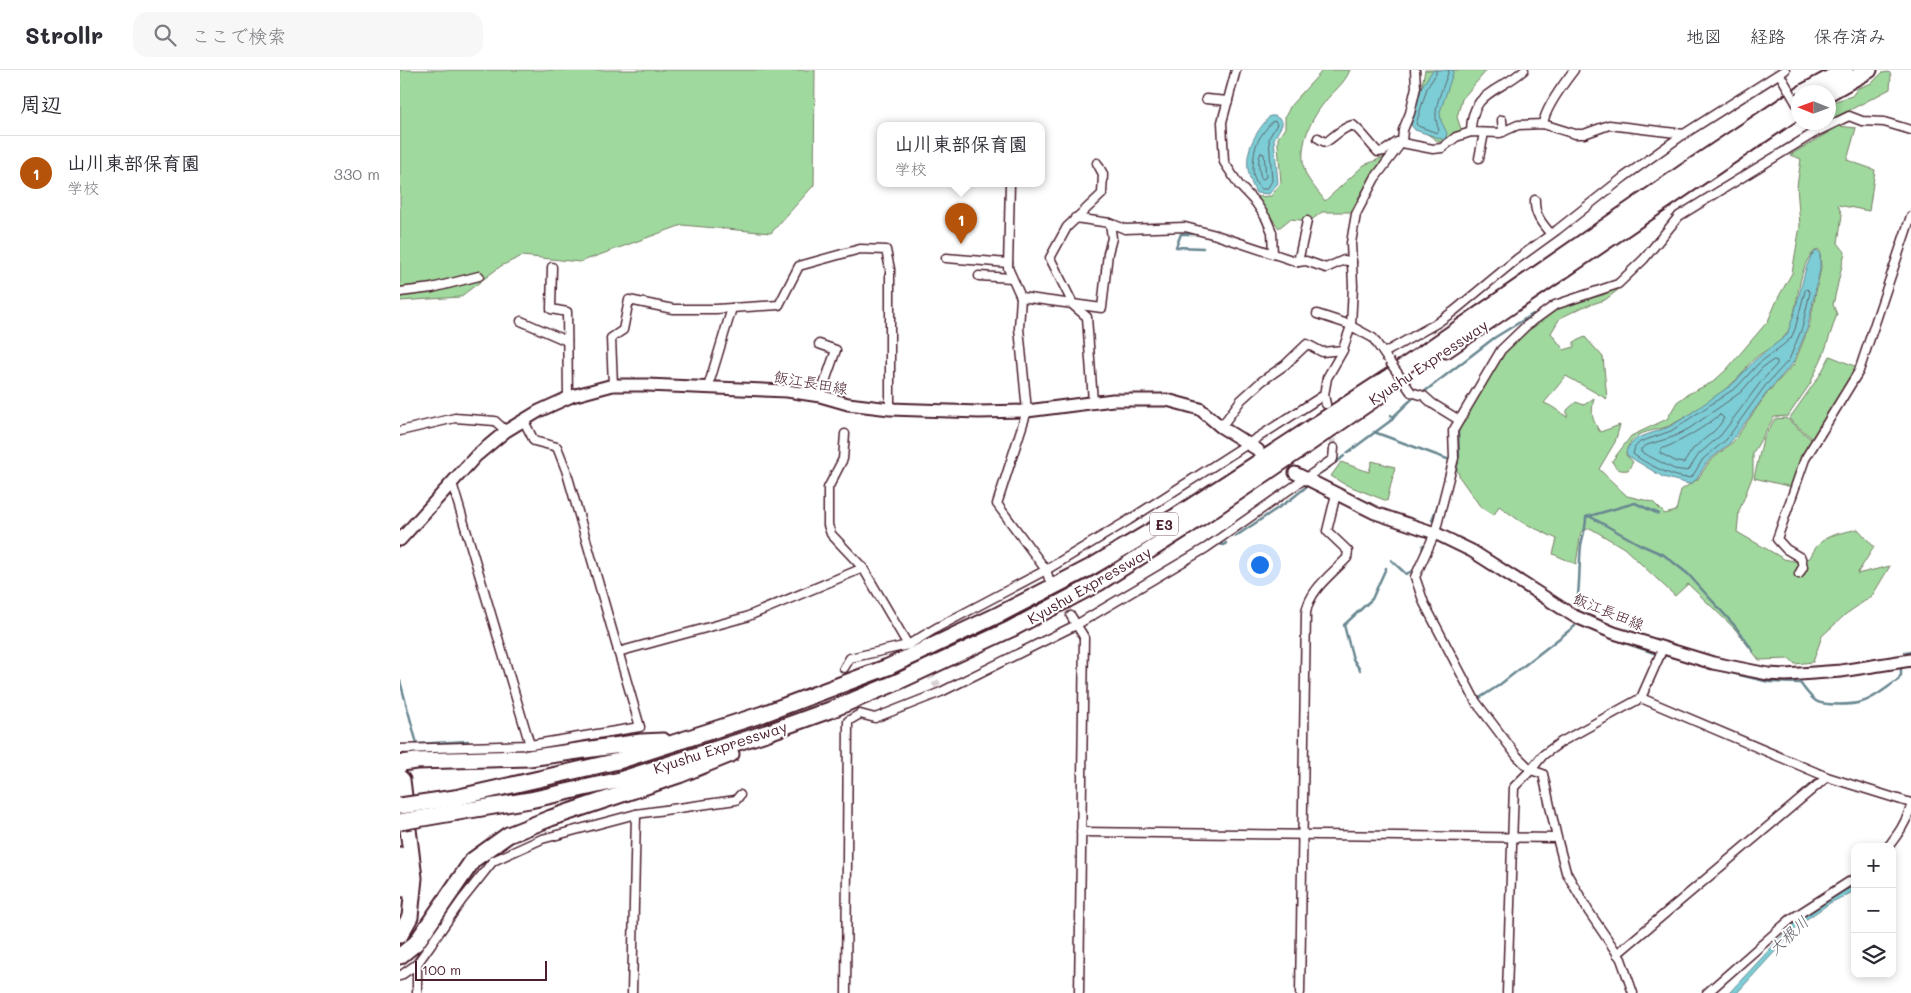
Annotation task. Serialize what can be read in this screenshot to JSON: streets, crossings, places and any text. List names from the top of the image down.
{
  "streets": {
    "highway": ["Kyushu Expressway", "E3"],
    "main road": ["飯江長田線"]
  },
  "water": ["大根川"],
  "scale_bar": "100 m",
  "north": "left",
  "page": {
    "header": "Strollr",
    "search": "ここで検索",
    "nav": ["地図", "経路", "保存済み"],
    "heading": "周辺",
    "popup": ["山川東部保育園", "学校"],
    "list": [
      {
        "mark": "1",
        "name": "山川東部保育園",
        "note": "学校",
        "value": "330 m"
      }
    ],
    "pins": "1",
    "map_buttons": ["+", "−"],
    "scale": "100 m"
  }
}
